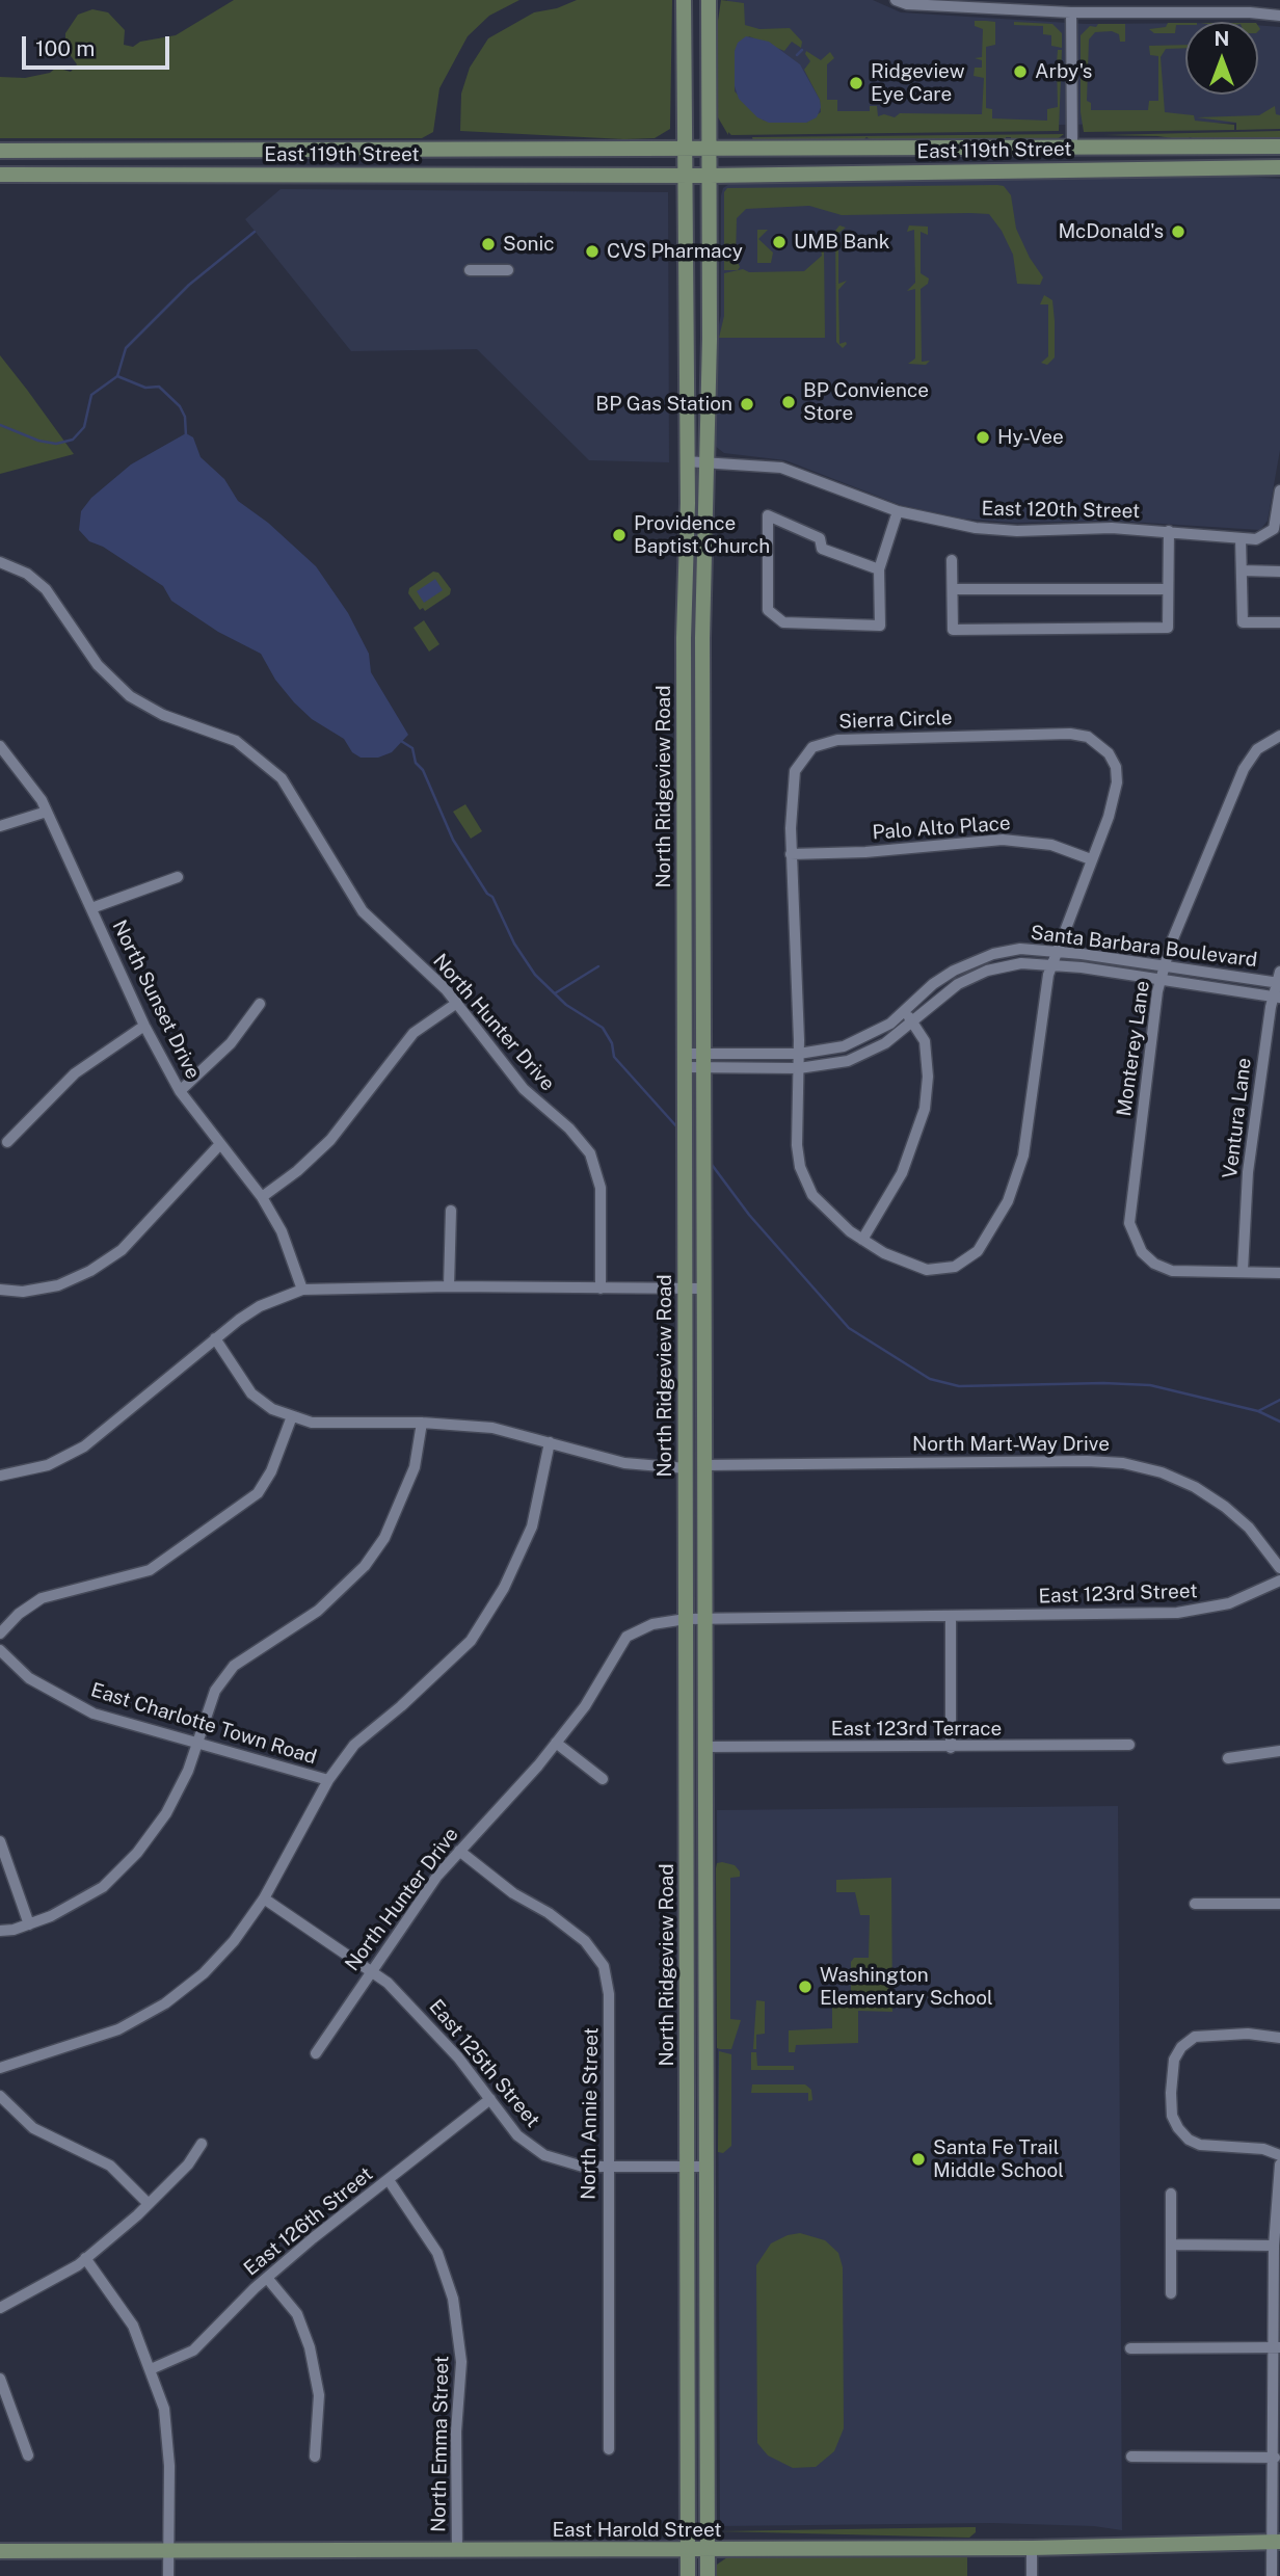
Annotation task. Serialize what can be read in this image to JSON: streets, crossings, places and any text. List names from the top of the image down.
{
  "streets": {
    "main road": ["East 119th Street", "North Ridgeview Road", "East Harold Street"],
    "street": [
      "East 120th Street",
      "Sierra Circle",
      "Palo Alto Place",
      "Santa Barbara Boulevard",
      "North Sunset Drive",
      "North Hunter Drive",
      "Monterey Lane",
      "Ventura Lane",
      "North Mart-Way Drive",
      "East 123rd Street",
      "East Charlotte Town Road",
      "East 123rd Terrace",
      "East 125th Street",
      "North Annie Street",
      "East 126th Street",
      "North Emma Street"
    ]
  },
  "crossings": [
    ["East 119th Street", "North Ridgeview Road"],
    ["East 120th Street", "North Ridgeview Road"],
    ["Sierra Circle", "Palo Alto Place"],
    ["Sierra Circle", "Santa Barbara Boulevard"],
    ["North Ridgeview Road", "Santa Barbara Boulevard"],
    ["North Ridgeview Road", "North Hunter Drive"],
    ["North Ridgeview Road", "North Mart-Way Drive"],
    ["North Ridgeview Road", "East 123rd Street"],
    ["North Ridgeview Road", "East 123rd Terrace"],
    ["North Ridgeview Road", "East 125th Street"],
    ["North Ridgeview Road", "East Harold Street"],
    ["Santa Barbara Boulevard", "Monterey Lane"],
    ["Santa Barbara Boulevard", "Ventura Lane"],
    ["North Hunter Drive", "East 123rd Street"],
    ["North Hunter Drive", "East 125th Street"],
    ["North Hunter Drive", "North Annie Street"],
    ["Monterey Lane", "Ventura Lane"],
    ["East 125th Street", "North Annie Street"],
    ["East 125th Street", "East 126th Street"],
    ["East 126th Street", "North Emma Street"],
    ["North Emma Street", "East Harold Street"]
  ],
  "places": [
    "Arby's",
    "Ridgeview Eye Care",
    "McDonald's",
    "UMB Bank",
    "Sonic",
    "CVS Pharmacy",
    "BP Convience Store",
    "BP Gas Station",
    "Hy-Vee",
    "Providence Baptist Church",
    "Washington Elementary School",
    "Santa Fe Trail Middle School"
  ],
  "scale_bar": "100 m",
  "north": "top"
}
